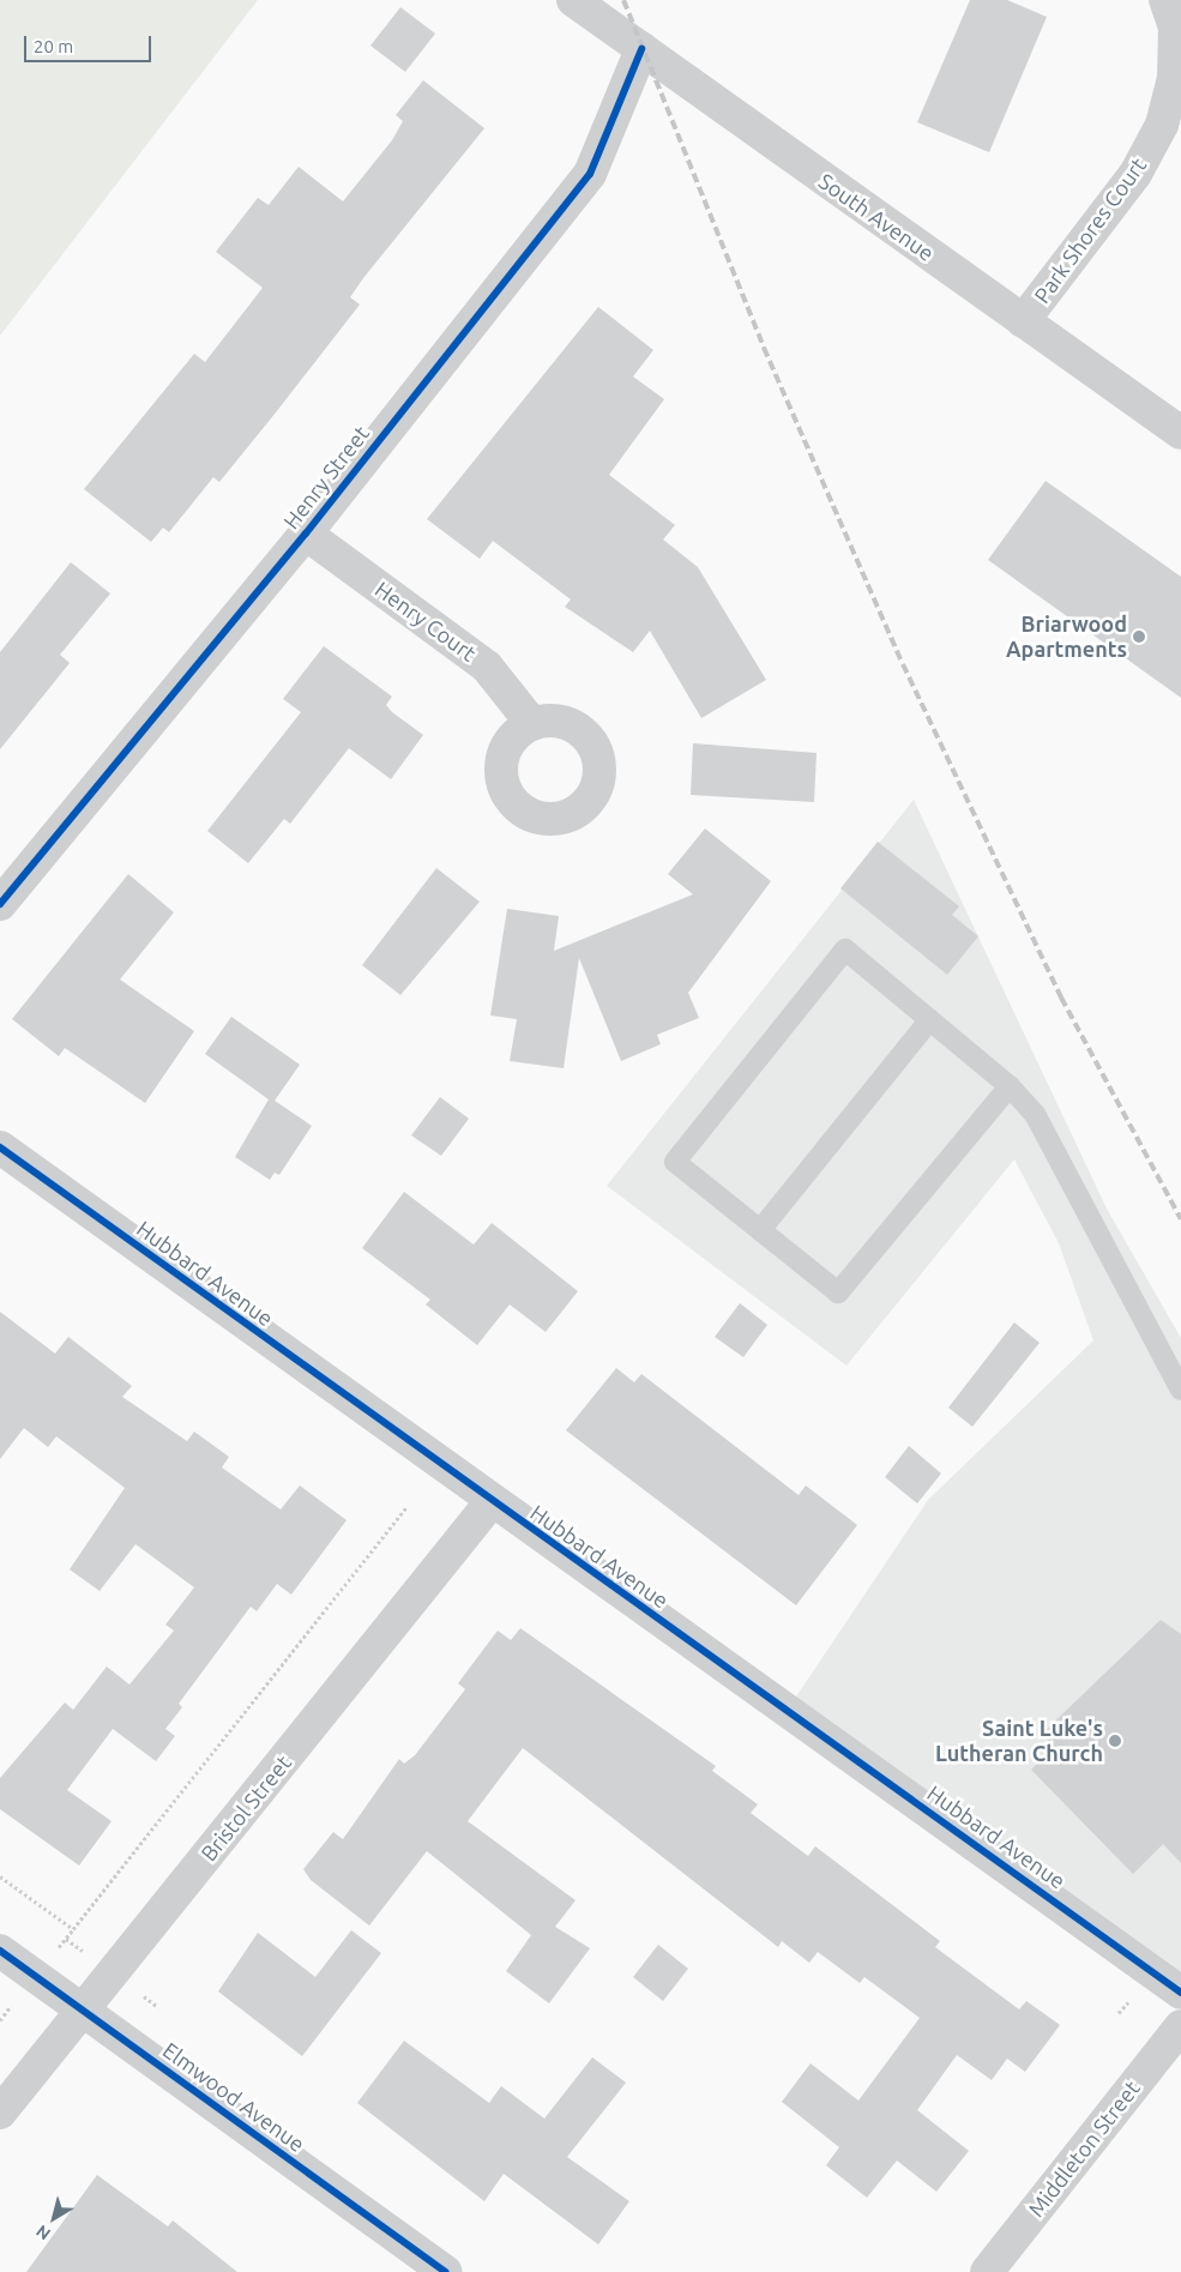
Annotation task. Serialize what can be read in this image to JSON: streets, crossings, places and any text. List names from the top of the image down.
{
  "streets": {
    "street": [
      "South Avenue",
      "Park Shores Court",
      "Henry Street",
      "Henry Court",
      "Hubbard Avenue",
      "Bristol Street",
      "Elmwood Avenue",
      "Middleton Street"
    ]
  },
  "crossings": [
    ["South Avenue", "Park Shores Court"],
    ["South Avenue", "Henry Street"],
    ["Henry Street", "Henry Court"],
    ["Hubbard Avenue", "Bristol Street"],
    ["Bristol Street", "Elmwood Avenue"]
  ],
  "places": ["Briarwood Apartments", "Saint Luke's Lutheran Church"],
  "scale_bar": "20 m",
  "north": "bottom left"
}
